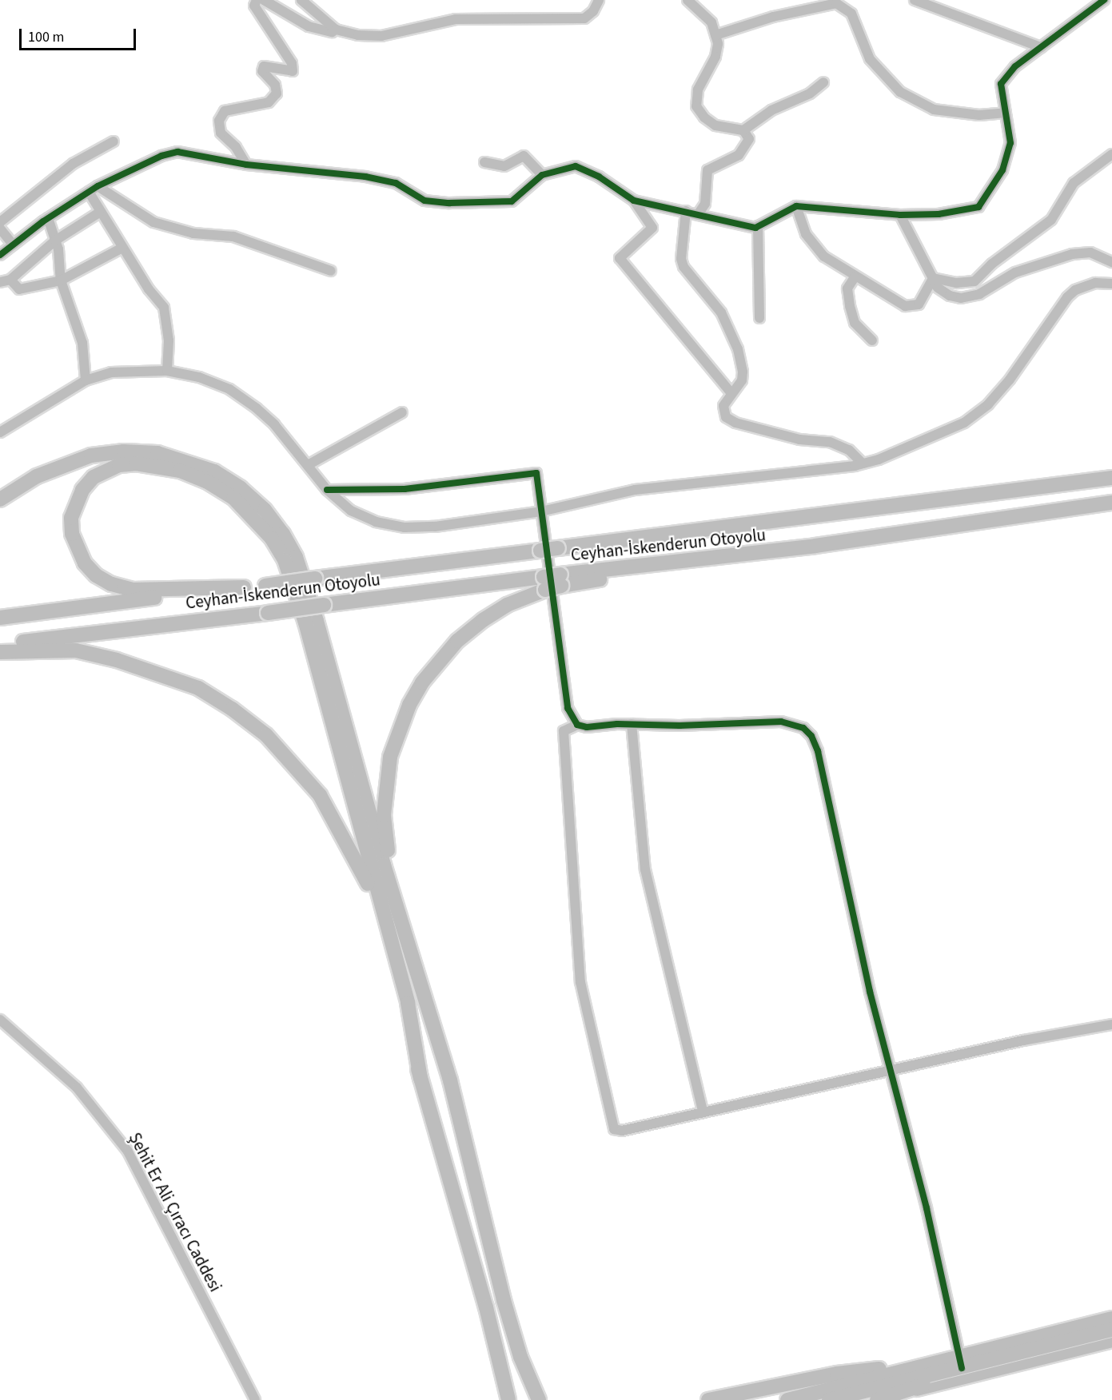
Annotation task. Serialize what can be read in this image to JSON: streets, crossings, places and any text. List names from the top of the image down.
{
  "streets": {
    "highway": ["Ceyhan-İskenderun Otoyolu"],
    "street": ["Şehit Er Ali Çıracı Caddesi"]
  },
  "scale_bar": "100 m"
}
